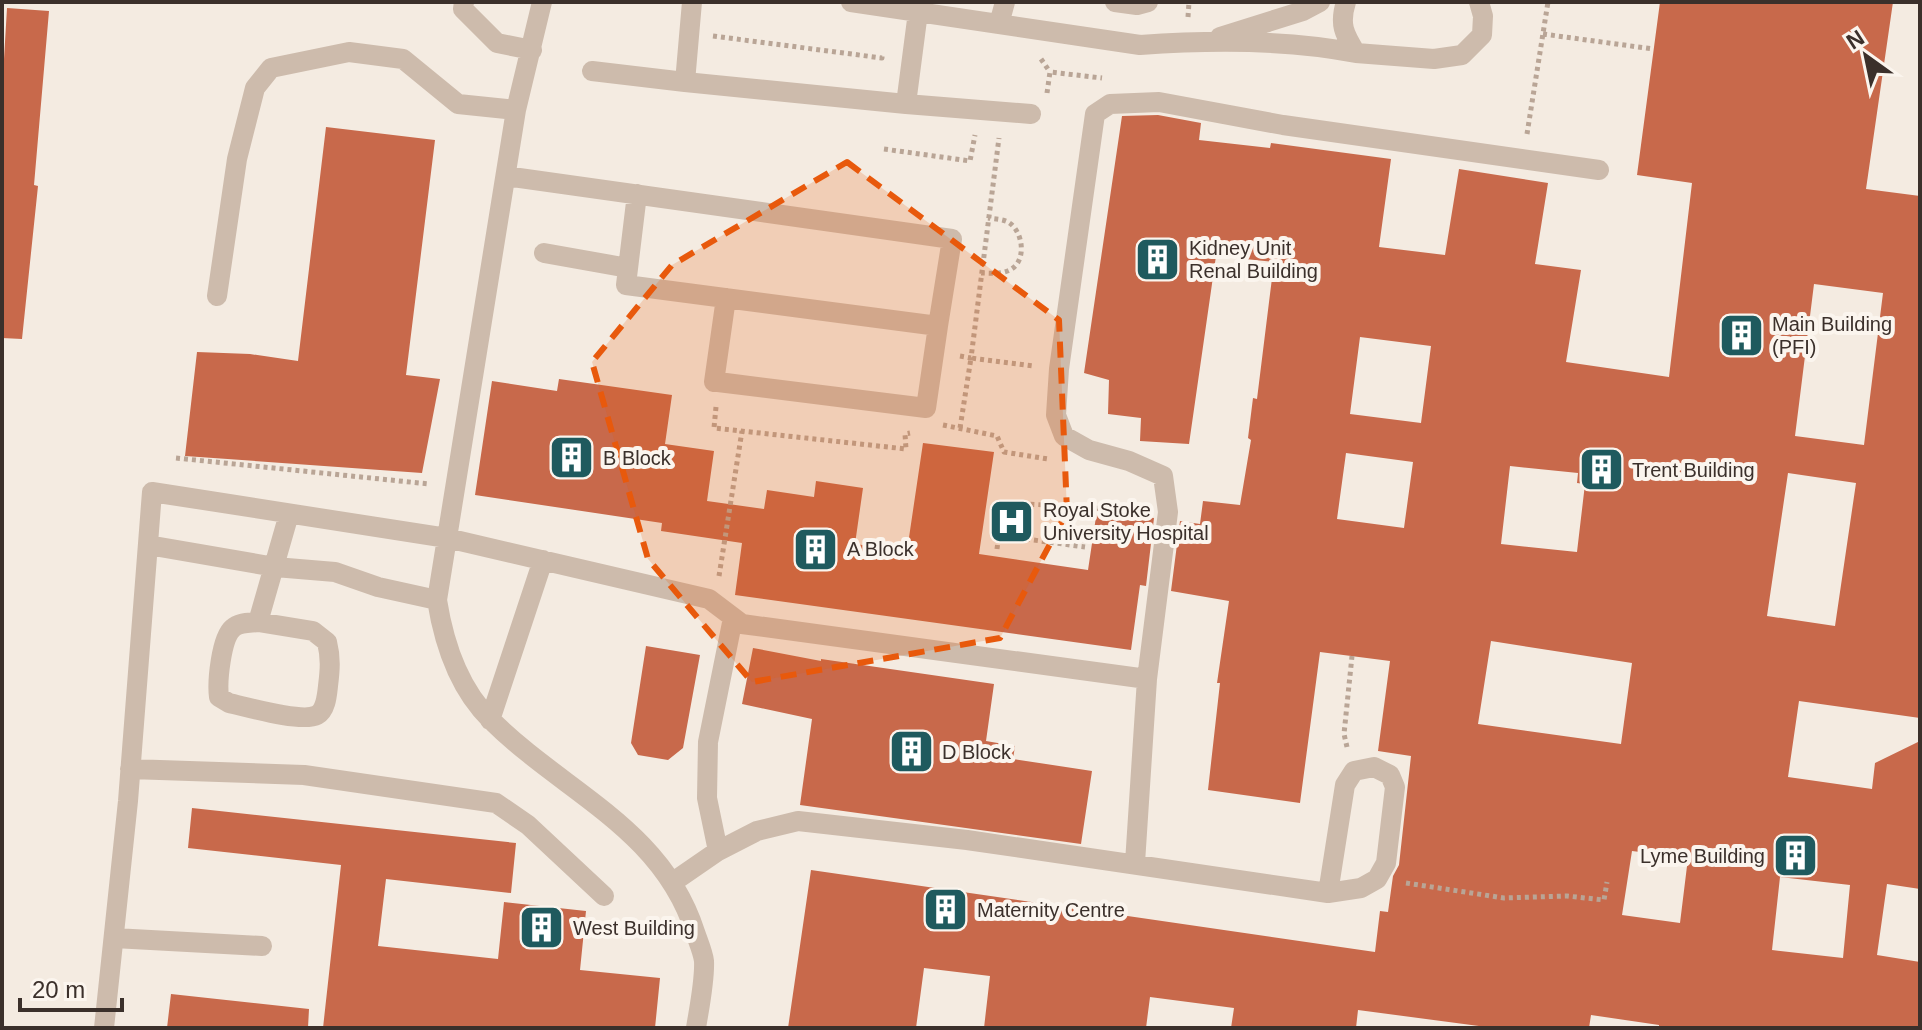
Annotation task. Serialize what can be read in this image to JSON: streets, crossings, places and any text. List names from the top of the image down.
{
  "places": {
    "building": [
      "Kidney Unit Renal Building",
      "Main Building (PFI)",
      "B Block",
      "Trent Building",
      "A Block",
      "D Block",
      "Lyme Building",
      "Maternity Centre",
      "West Building"
    ],
    "hospital": ["Royal Stoke University Hospital"]
  },
  "scale_bar": "20 m",
  "north": "top left"
}
